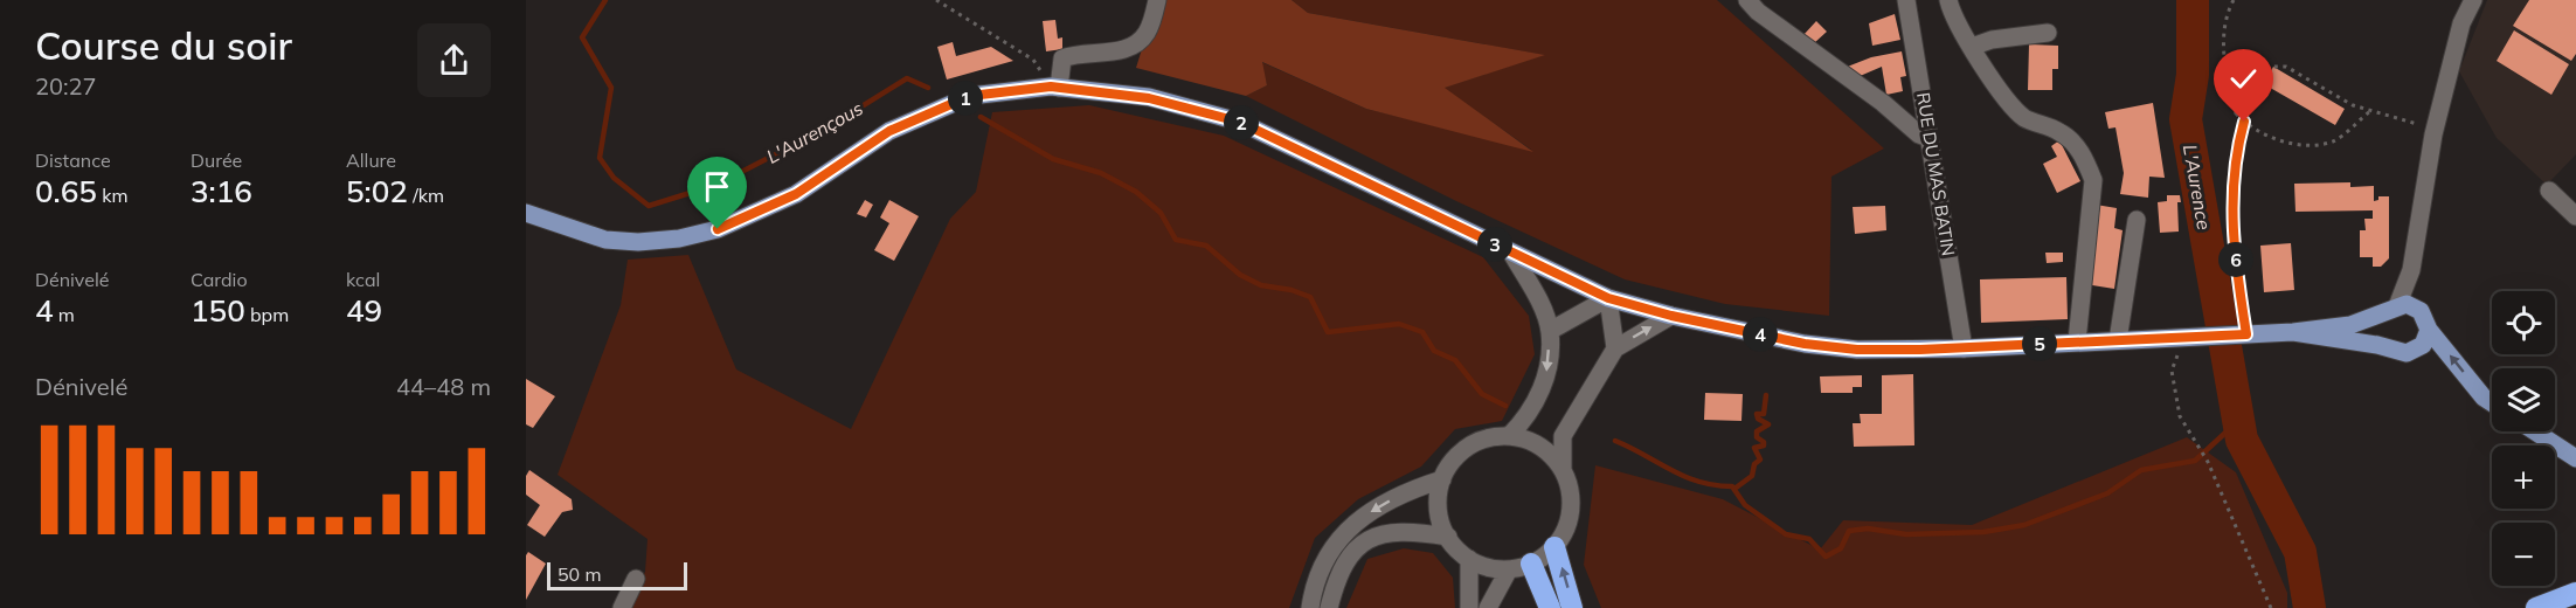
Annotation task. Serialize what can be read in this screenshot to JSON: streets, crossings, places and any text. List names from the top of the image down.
{
  "streets": {
    "street": ["RUE DU MAS BATIN"]
  },
  "water": ["L'Aurençous", "L'Aurence"],
  "scale_bar": "50 m",
  "page": {
    "heading": ["Course du soir", "20:27"],
    "pins": [
      "1",
      "2",
      "3",
      "6",
      "4",
      "5"
    ],
    "stats": [
      ["Distance", "0.65 km"],
      ["Durée", "3:16"],
      ["Allure", "5:02 /km"],
      ["Dénivelé", "4 m"],
      ["Cardio", "150 bpm"],
      ["kcal", "49"]
    ],
    "map_buttons": ["+", "−"],
    "chart": ["Dénivelé", "44–48 m"],
    "scale": "50 m"
  }
}
